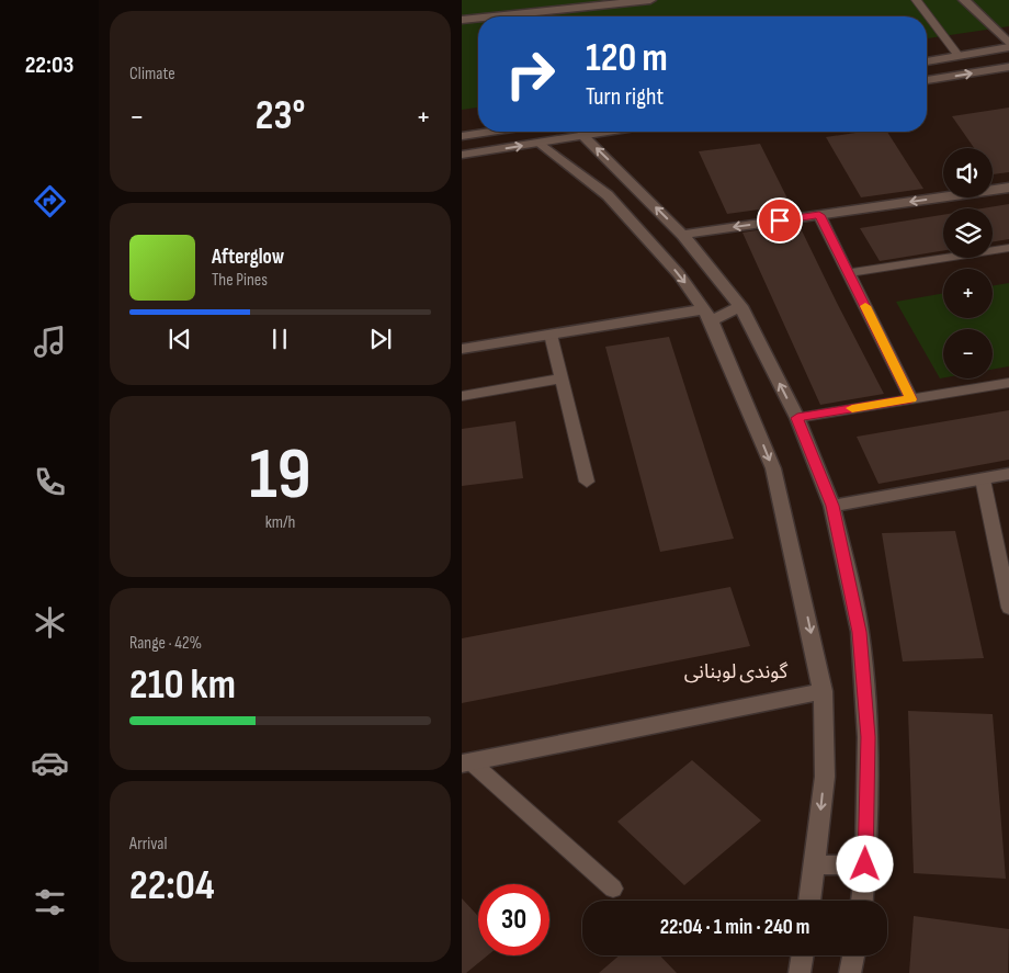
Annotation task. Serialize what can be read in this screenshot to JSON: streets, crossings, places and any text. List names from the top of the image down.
{
  "districts": ["گوندی لوبنانی"],
  "page": {
    "tabs": "22:03",
    "tile": [
      "Climate",
      ["19", "km/h"],
      ["Range · 42%", "210 km"],
      ["Arrival", "22:04"]
    ],
    "turn": ["120 m", "Turn right"],
    "heat": ["−", "23°", "+"],
    "map_buttons": ["+", "−"],
    "song": ["Afterglow", "The Pines"],
    "limit": "30",
    "trip": "22:04 · 1 min · 240 m"
  }
}
